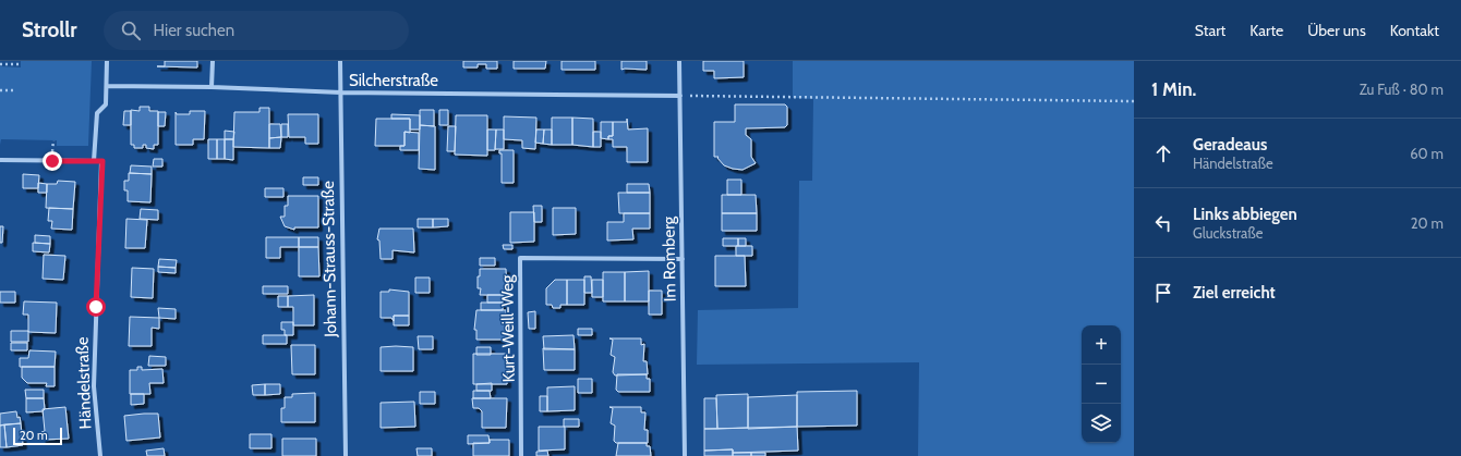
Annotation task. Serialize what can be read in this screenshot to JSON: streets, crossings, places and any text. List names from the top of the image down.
{
  "streets": {
    "street": [
      "Silcherstraße",
      "Johann-Strauss-Straße",
      "Im Romberg",
      "Kurt-Weill-Weg",
      "Händelstraße"
    ]
  },
  "crossings": [
    ["Silcherstraße", "Johann-Strauss-Straße"],
    ["Silcherstraße", "Im Romberg"],
    ["Im Romberg", "Kurt-Weill-Weg"]
  ],
  "scale_bar": "20 m",
  "page": {
    "header": "Strollr",
    "search": "Hier suchen",
    "nav": [
      "Start",
      "Karte",
      "Über uns",
      "Kontakt"
    ],
    "heading": ["1 Min.", "Zu Fuß · 80 m"],
    "list": [
      ["Geradeaus", "Händelstraße", "60 m"],
      ["Links abbiegen", "Gluckstraße", "20 m"],
      "Ziel erreicht"
    ],
    "map_buttons": ["+", "−"],
    "scale": "20 m"
  }
}
